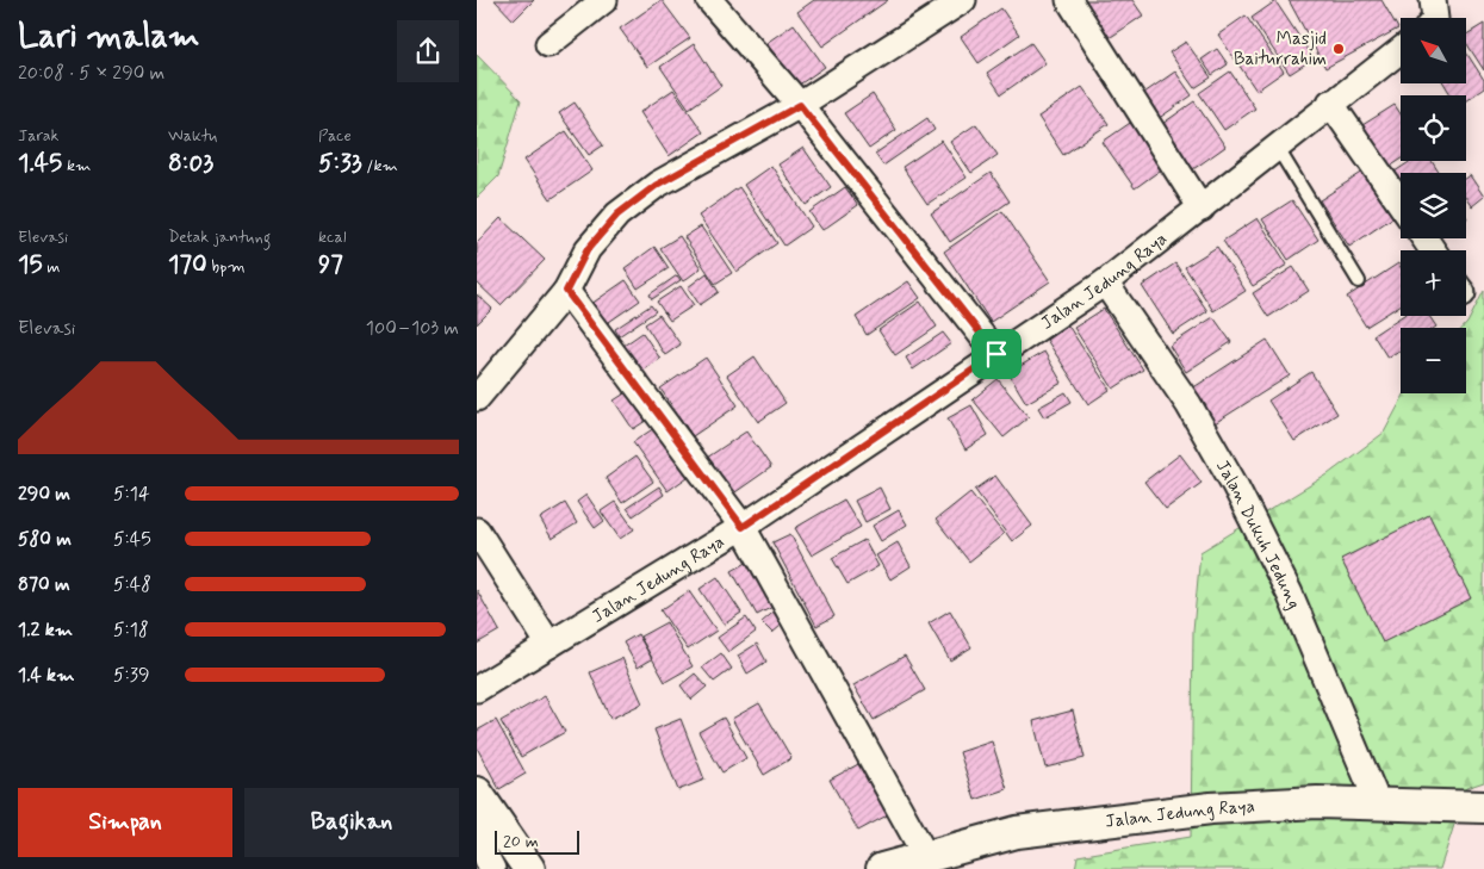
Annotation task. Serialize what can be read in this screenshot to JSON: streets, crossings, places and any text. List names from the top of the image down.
{
  "streets": {
    "street": ["Jalan Jedung Raya", "Jalan Dukuh Jedung"]
  },
  "crossings": [
    ["Jalan Jedung Raya", "Jalan Dukuh Jedung"]
  ],
  "places": ["Masjid Baiturrahim"],
  "scale_bar": "20 m",
  "north": "top left",
  "page": {
    "heading": ["Lari malam", "20:08 · 5 × 290 m"],
    "map_buttons": ["+", "−"],
    "stats": [
      ["Jarak", "1.45 km"],
      ["Waktu", "8:03"],
      ["Pace", "5:33 /km"],
      ["Elevasi", "15 m"],
      ["Detak jantung", "170 bpm"],
      ["kcal", "97"]
    ],
    "chart": ["Elevasi", "100–103 m"],
    "list": [
      {
        "name": "290 m",
        "note": "5:14"
      },
      {
        "name": "580 m",
        "note": "5:45"
      },
      {
        "name": "870 m",
        "note": "5:48"
      },
      {
        "name": "1.2 km",
        "note": "5:18"
      },
      {
        "name": "1.4 km",
        "note": "5:39"
      }
    ],
    "buttons": ["Simpan", "Bagikan"],
    "scale": "20 m"
  }
}
